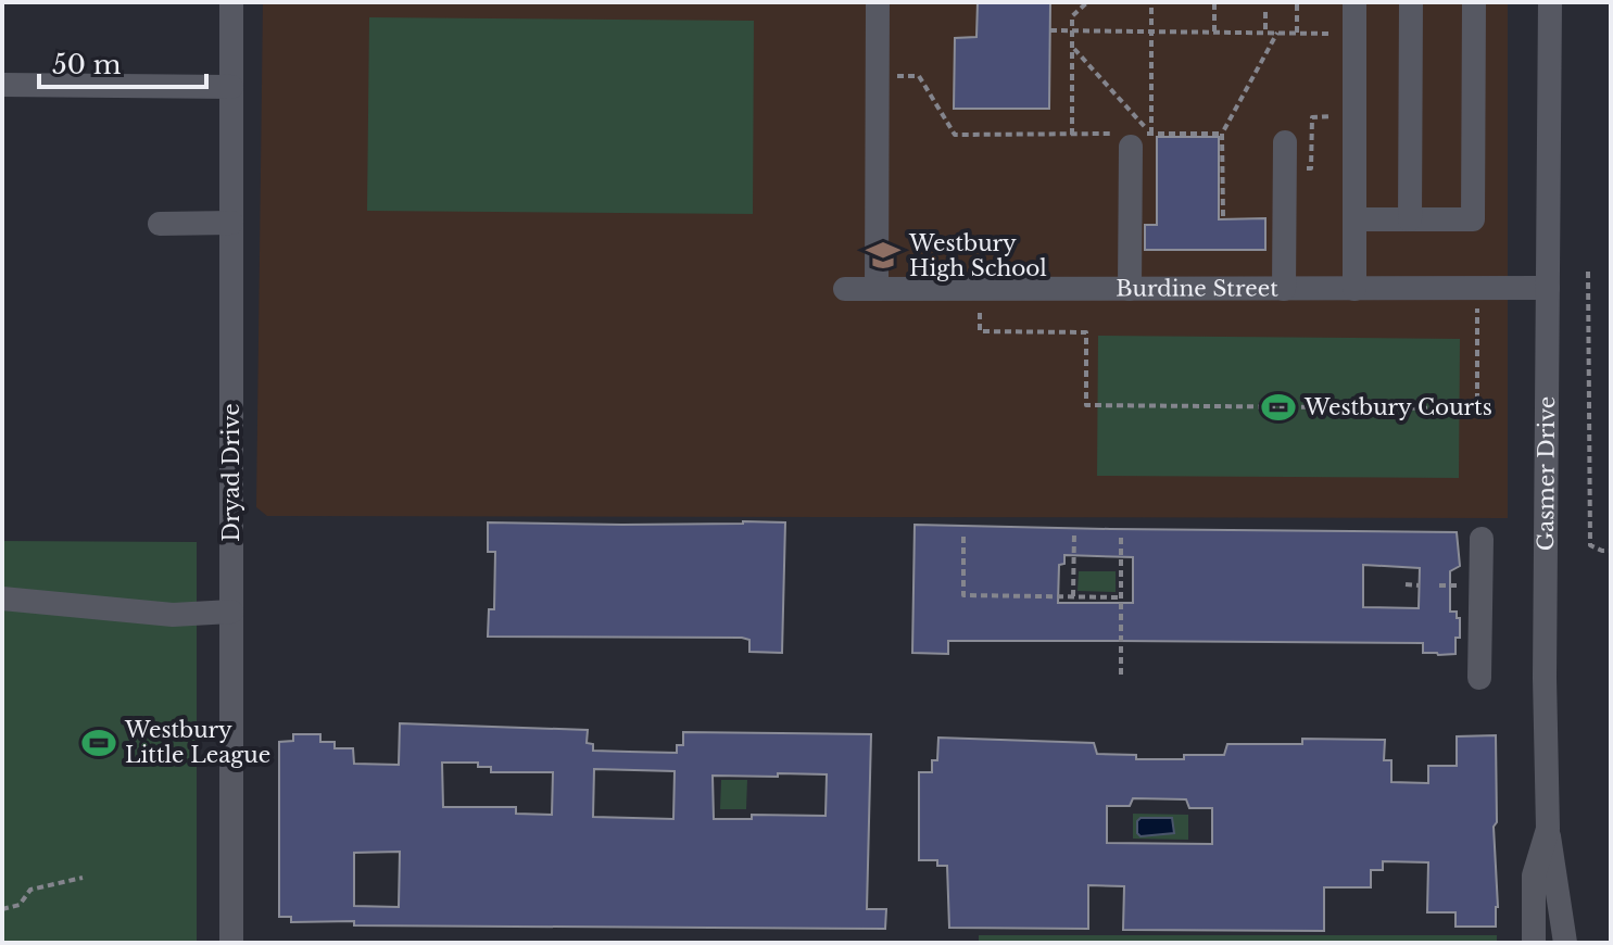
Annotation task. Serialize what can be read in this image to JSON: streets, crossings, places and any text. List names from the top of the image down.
{
  "streets": {
    "street": ["Burdine Street", "Dryad Drive", "Gasmer Drive"]
  },
  "crossings": [
    ["Burdine Street", "Gasmer Drive"]
  ],
  "places": {
    "school or university": ["Westbury High School"],
    "sports": ["Westbury Courts", "Westbury Little League"]
  },
  "scale_bar": "50 m"
}
